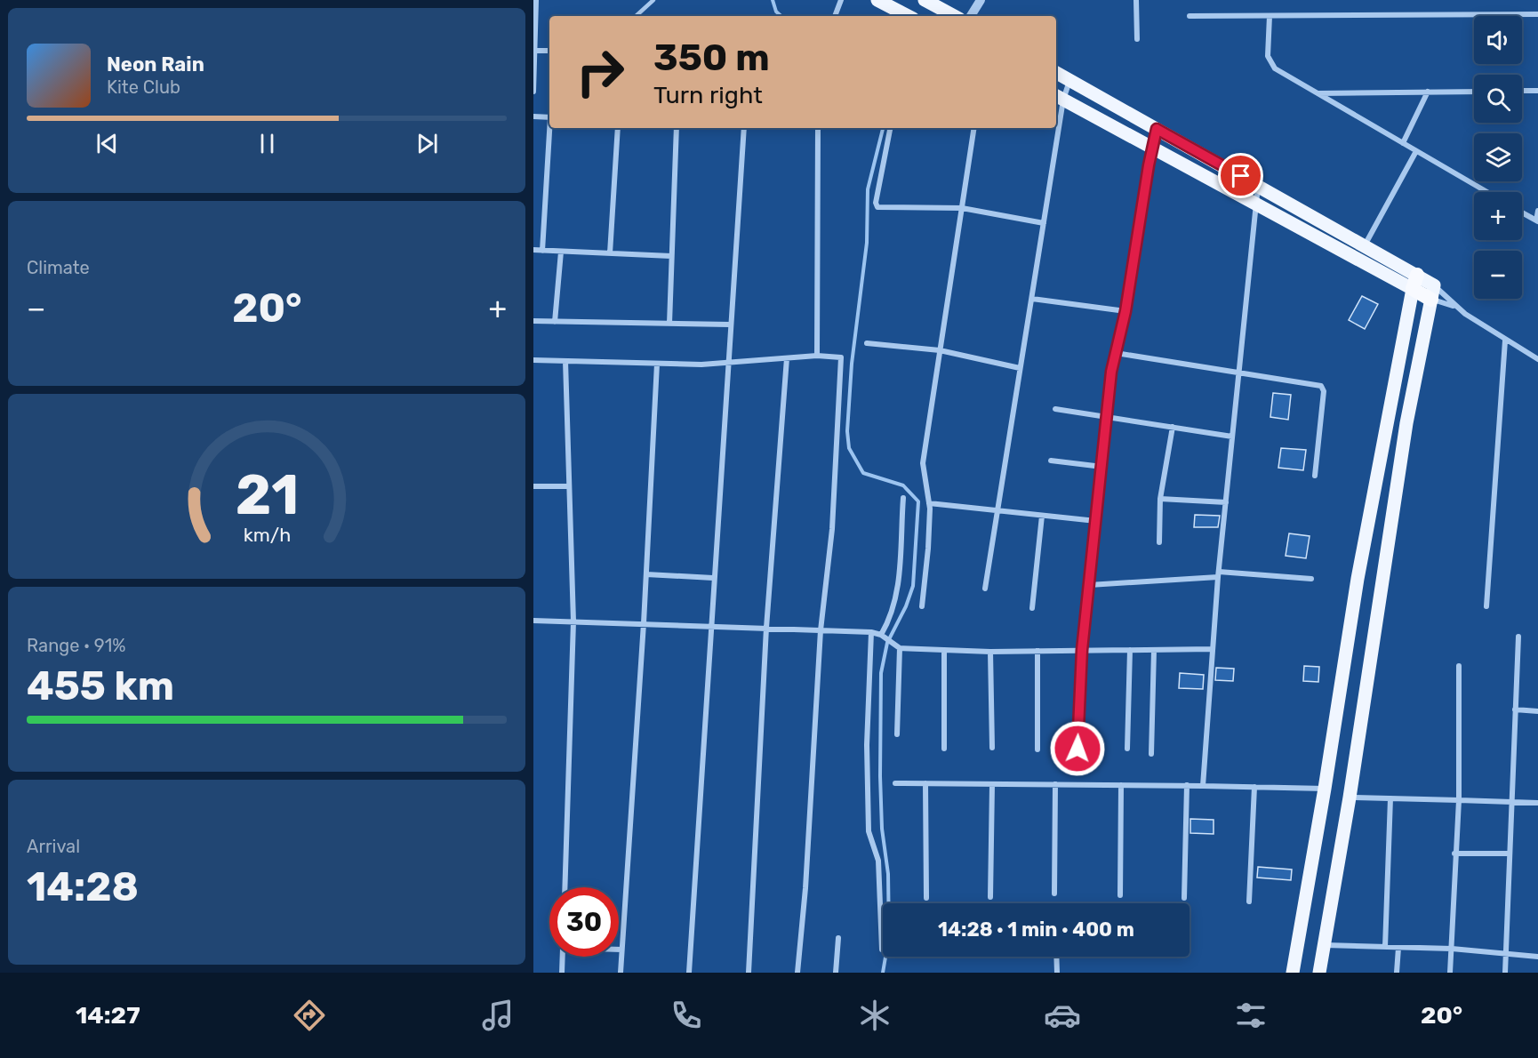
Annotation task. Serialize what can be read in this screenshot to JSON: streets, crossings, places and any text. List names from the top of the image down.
{
  "page": {
    "map_buttons": ["+", "−"],
    "turn": ["350 m", "Turn right"],
    "song": ["Neon Rain", "Kite Club"],
    "tile": [
      "Climate",
      ["Range · 91%", "455 km"],
      ["Arrival", "14:28"]
    ],
    "heat": ["−", "20°", "+"],
    "limit": "30",
    "trip": "14:28 · 1 min · 400 m",
    "tabs": ["14:27", "20°"],
    "gauge": ["21", "km/h"]
  }
}
